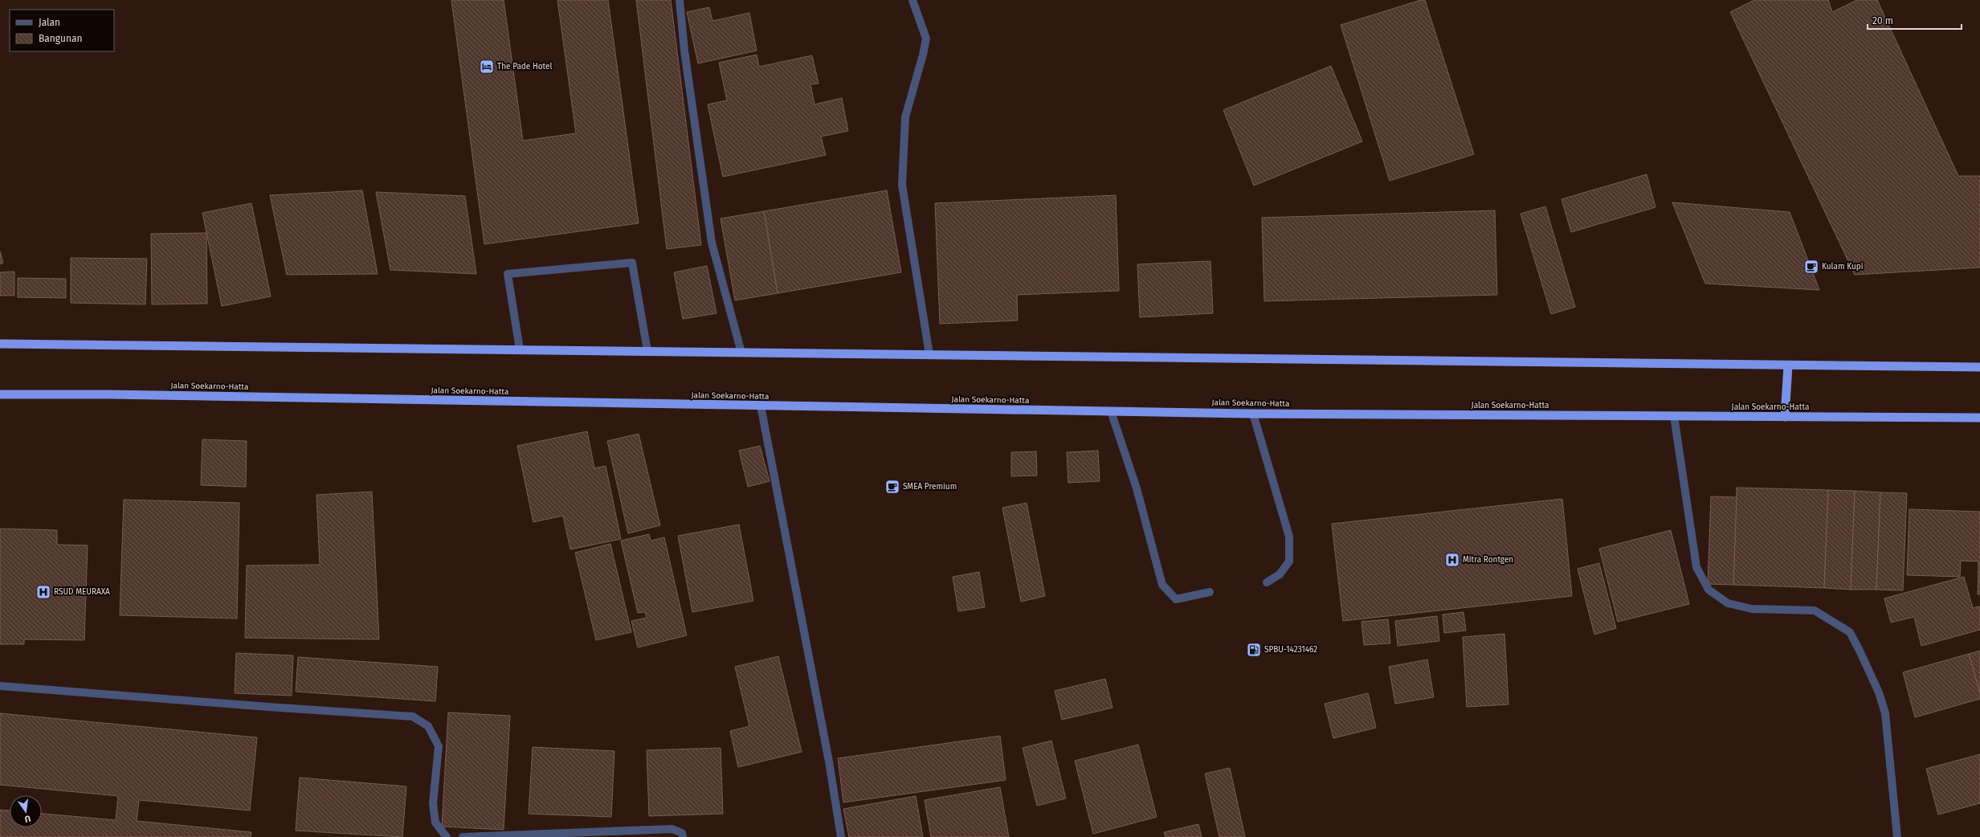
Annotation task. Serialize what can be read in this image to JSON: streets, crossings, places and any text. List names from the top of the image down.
{
  "streets": {
    "highway": ["Jalan Soekarno-Hatta"]
  },
  "places": {
    "hotel": ["The Pade Hotel"],
    "cafe": ["Kulam Kupi", "SMEA Premium"],
    "hospital": ["Mitra Rontgen", "RSUD MEURAXA"],
    "fuel station": ["SPBU-14231462"]
  },
  "legend": ["Jalan", "Bangunan"],
  "scale_bar": "20 m",
  "north": "bottom"
}
